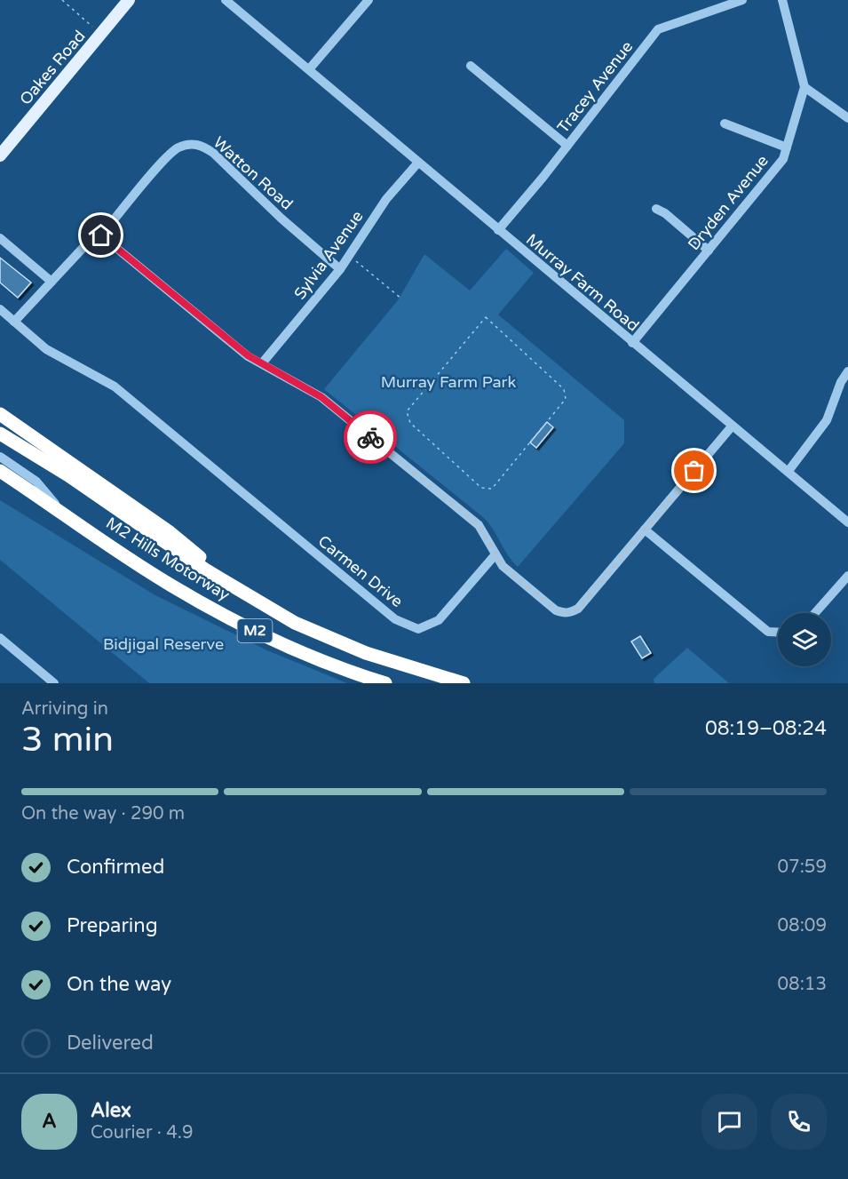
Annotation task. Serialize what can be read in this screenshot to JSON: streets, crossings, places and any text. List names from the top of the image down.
{
  "streets": {
    "highway": ["M2 Hills Motorway", "M2"],
    "main road": ["Oakes Road"],
    "street": [
      "Tracey Avenue",
      "Watton Road",
      "Dryden Avenue",
      "Sylvia Avenue",
      "Murray Farm Road",
      "Carmen Drive"
    ]
  },
  "crossings": [
    ["Tracey Avenue", "Murray Farm Road"],
    ["Watton Road", "Sylvia Avenue"],
    ["Watton Road", "Carmen Drive"],
    ["Dryden Avenue", "Murray Farm Road"],
    ["Sylvia Avenue", "Murray Farm Road"],
    ["M2 Hills Motorway", "M2"]
  ],
  "parks": ["Murray Farm Park", "Bidjigal Reserve"],
  "page": {
    "heading": ["3 min", "Arriving in", "08:19–08:24"],
    "panel": ["Alex", "Courier · 4.9"],
    "bar": "On the way · 290 m",
    "list": [
      ["Confirmed", "07:59"],
      ["Preparing", "08:09"],
      ["On the way", "08:13"],
      "Delivered"
    ],
    "round": "A"
  }
}
